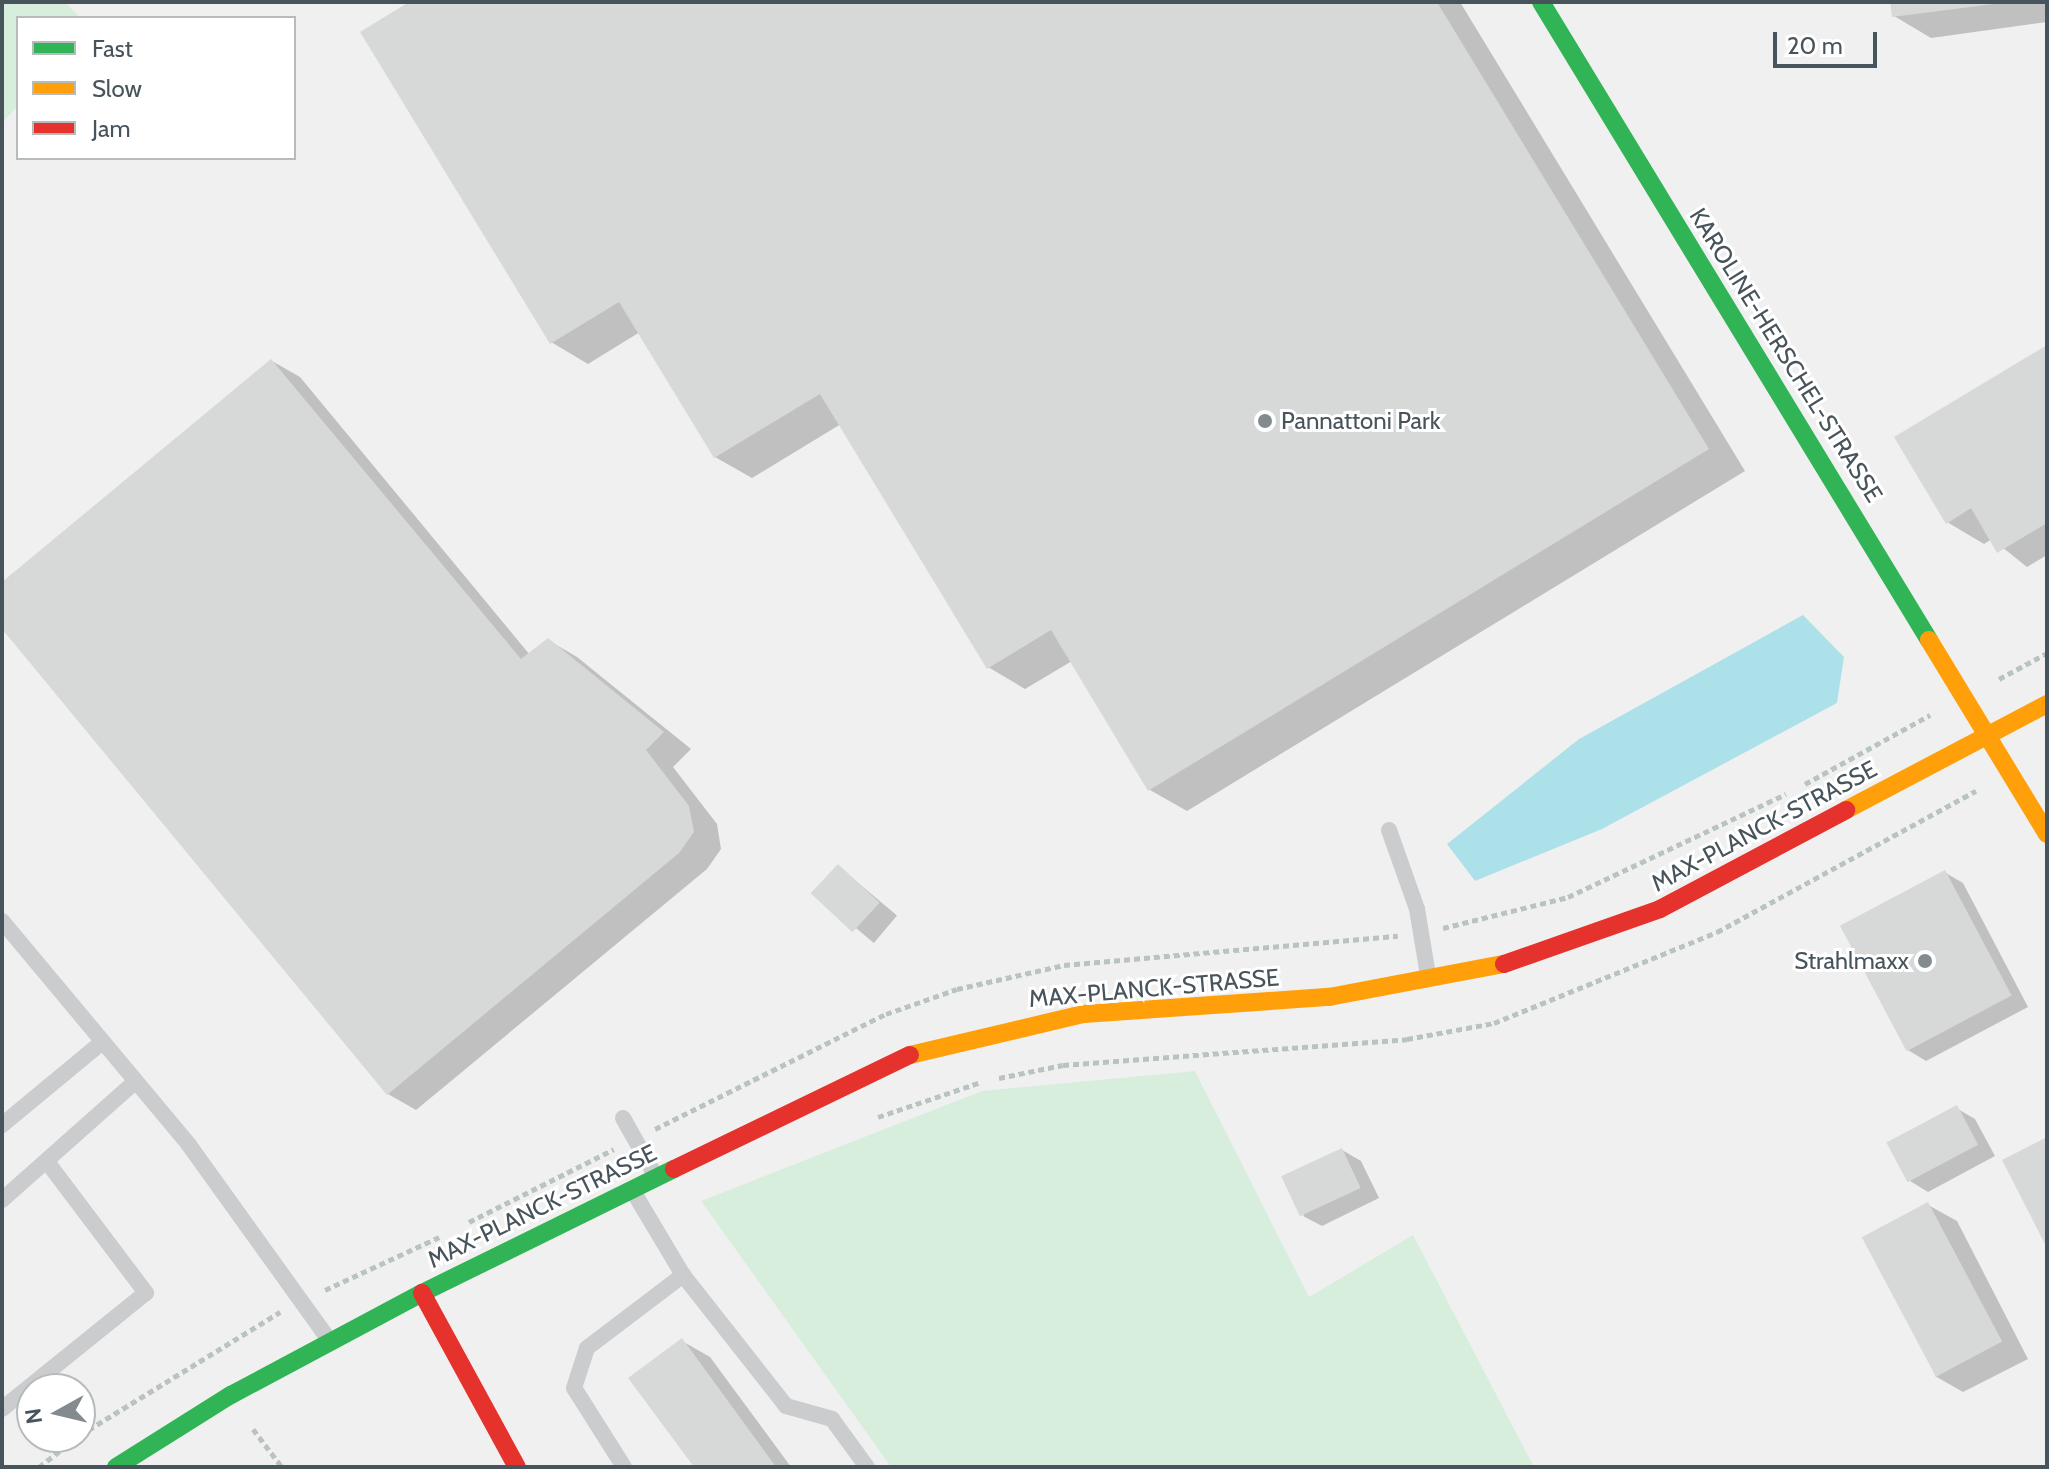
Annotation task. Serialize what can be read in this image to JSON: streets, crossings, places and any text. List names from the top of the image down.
{
  "streets": {
    "street": ["KAROLINE-HERSCHEL-STRASSE", "MAX-PLANCK-STRASSE"]
  },
  "crossings": [
    ["KAROLINE-HERSCHEL-STRASSE", "MAX-PLANCK-STRASSE"]
  ],
  "places": ["Pannattoni Park", "Strahlmaxx"],
  "legend": ["Fast", "Slow", "Jam"],
  "scale_bar": "20 m",
  "north": "left"
}
